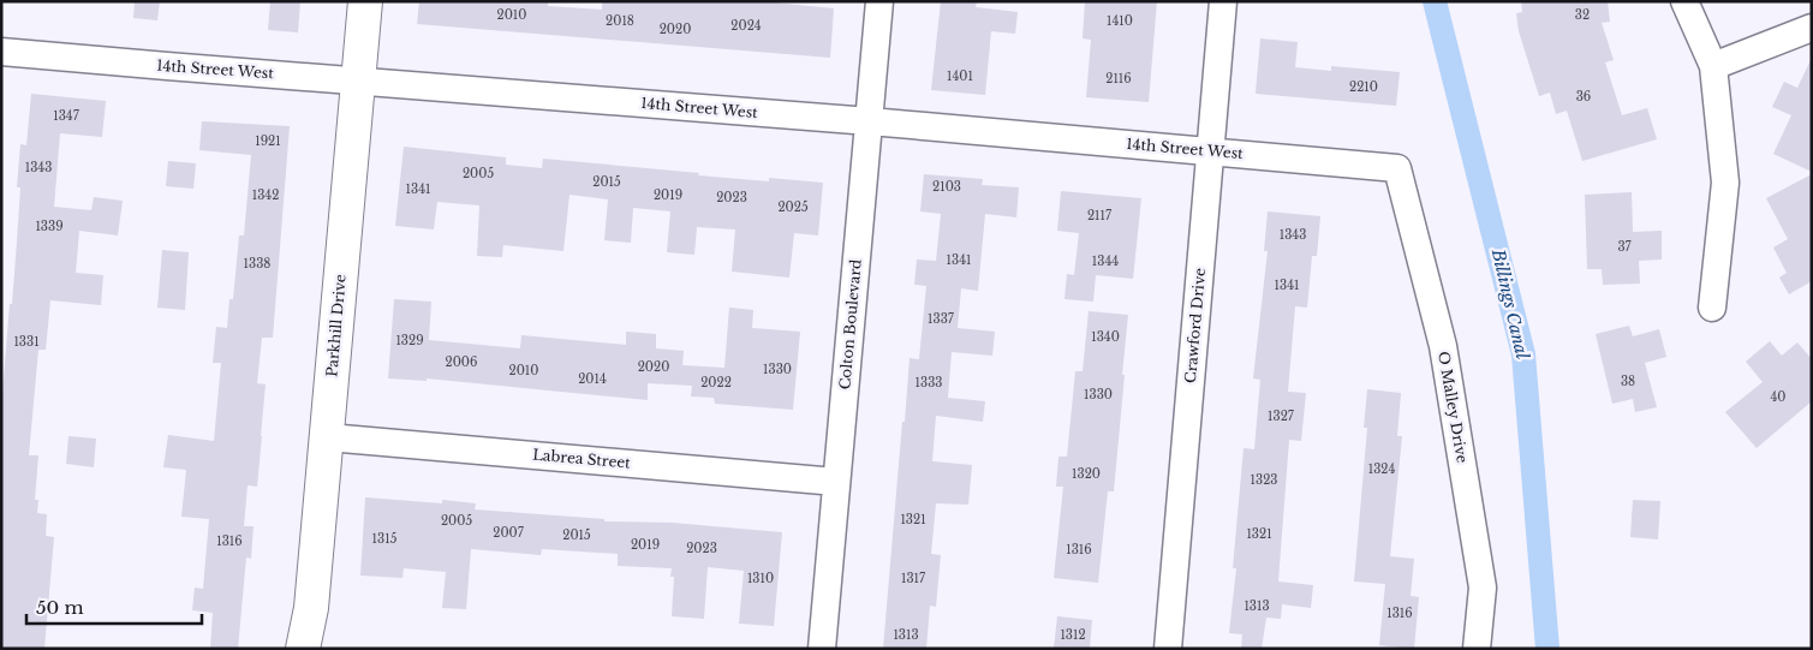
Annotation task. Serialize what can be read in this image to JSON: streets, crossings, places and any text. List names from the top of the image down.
{
  "streets": {
    "street": [
      "14th Street West",
      "Colton Boulevard",
      "Parkhill Drive",
      "Crawford Drive",
      "O Malley Drive",
      "Labrea Street"
    ]
  },
  "crossings": [
    ["14th Street West", "Colton Boulevard"],
    ["14th Street West", "Parkhill Drive"],
    ["14th Street West", "Crawford Drive"],
    ["14th Street West", "O Malley Drive"],
    ["Colton Boulevard", "Labrea Street"],
    ["Parkhill Drive", "Labrea Street"]
  ],
  "water": ["Billings Canal"],
  "house_numbers": [
    "2010",
    "32",
    "2018",
    "1410",
    "2024",
    "2020",
    "1401",
    "2116",
    "2210",
    "36",
    "1347",
    "1921",
    "1343",
    "2005",
    "2015",
    "2103",
    "1341",
    "1342",
    "2019",
    "2023",
    "2025",
    "2117",
    "1339",
    "1343",
    "37",
    "1341",
    "1344",
    "1338",
    "1341",
    "1337",
    "1340",
    "1329",
    "1331",
    "2006",
    "2020",
    "1330",
    "2010",
    "2014",
    "38",
    "2022",
    "1333",
    "1330",
    "40",
    "1327",
    "1324",
    "1320",
    "1323",
    "1321",
    "2005",
    "2007",
    "1321",
    "2015",
    "1315",
    "1316",
    "2019",
    "2023",
    "1316",
    "1310",
    "1317",
    "1313",
    "1316",
    "1313",
    "1312"
  ],
  "scale_bar": "50 m"
}
